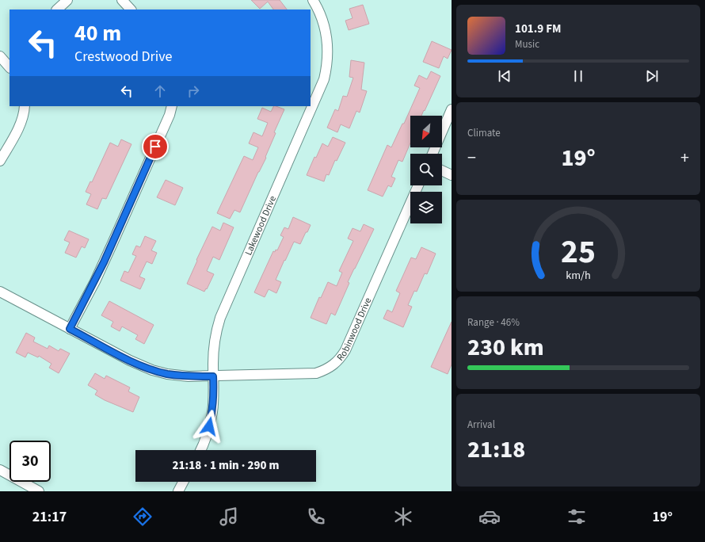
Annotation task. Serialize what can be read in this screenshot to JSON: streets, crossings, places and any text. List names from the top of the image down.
{
  "streets": {
    "street": ["Lakewood Drive", "Robinwood Drive"]
  },
  "crossings": [
    ["Lakewood Drive", "Robinwood Drive"]
  ],
  "north": "bottom left",
  "page": {
    "turn": ["40 m", "Crestwood Drive"],
    "song": ["101.9 FM", "Music"],
    "tile": [
      "Climate",
      ["Range · 46%", "230 km"],
      ["Arrival", "21:18"]
    ],
    "heat": ["−", "19°", "+"],
    "limit": "30",
    "trip": "21:18 · 1 min · 290 m",
    "tabs": ["21:17", "19°"],
    "gauge": ["25", "km/h"]
  }
}
